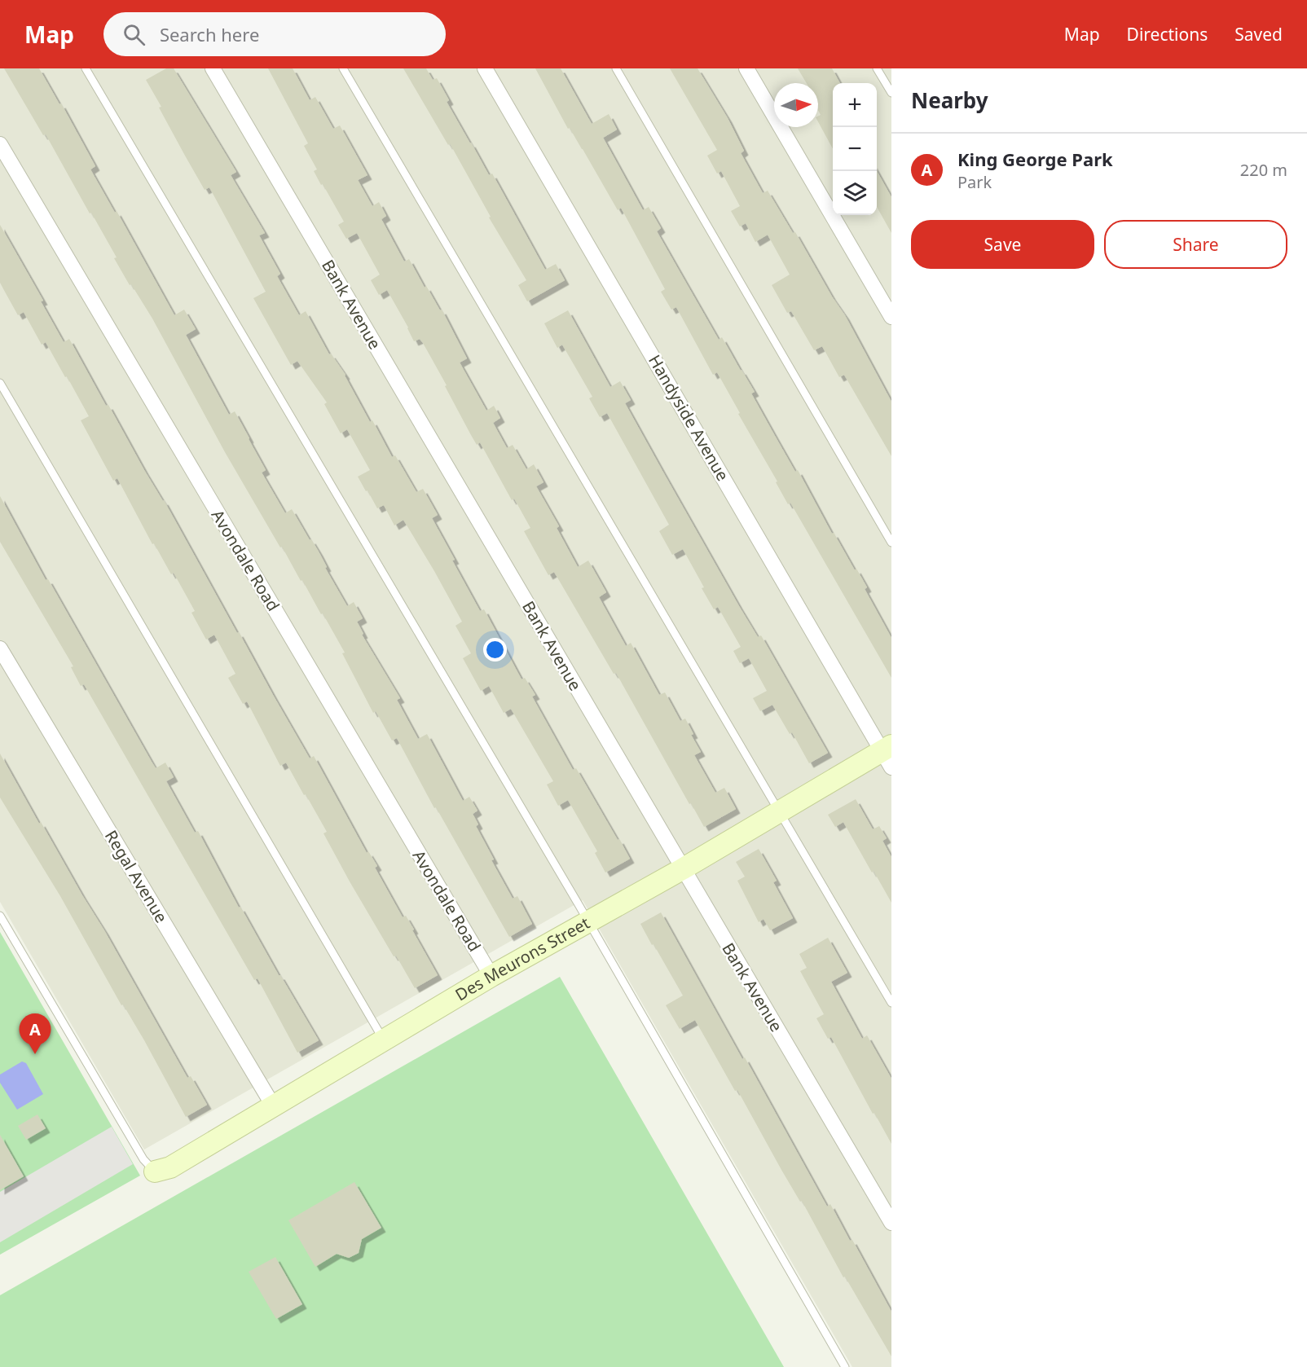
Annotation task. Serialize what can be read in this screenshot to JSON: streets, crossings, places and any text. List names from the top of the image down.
{
  "streets": {
    "street": [
      "Bank Avenue",
      "Handyside Avenue",
      "Avondale Road",
      "Regal Avenue",
      "Des Meurons Street"
    ]
  },
  "crossings": [
    ["Bank Avenue", "Des Meurons Street"],
    ["Handyside Avenue", "Des Meurons Street"],
    ["Avondale Road", "Des Meurons Street"],
    ["Regal Avenue", "Des Meurons Street"]
  ],
  "north": "right",
  "page": {
    "header": "Map",
    "search": "Search here",
    "nav": ["Map", "Directions", "Saved"],
    "heading": "Nearby",
    "map_buttons": ["+", "−"],
    "list": [
      {
        "mark": "A",
        "name": "King George Park",
        "note": "Park",
        "value": "220 m"
      }
    ],
    "buttons": ["Save", "Share"],
    "pins": "A"
  }
}
